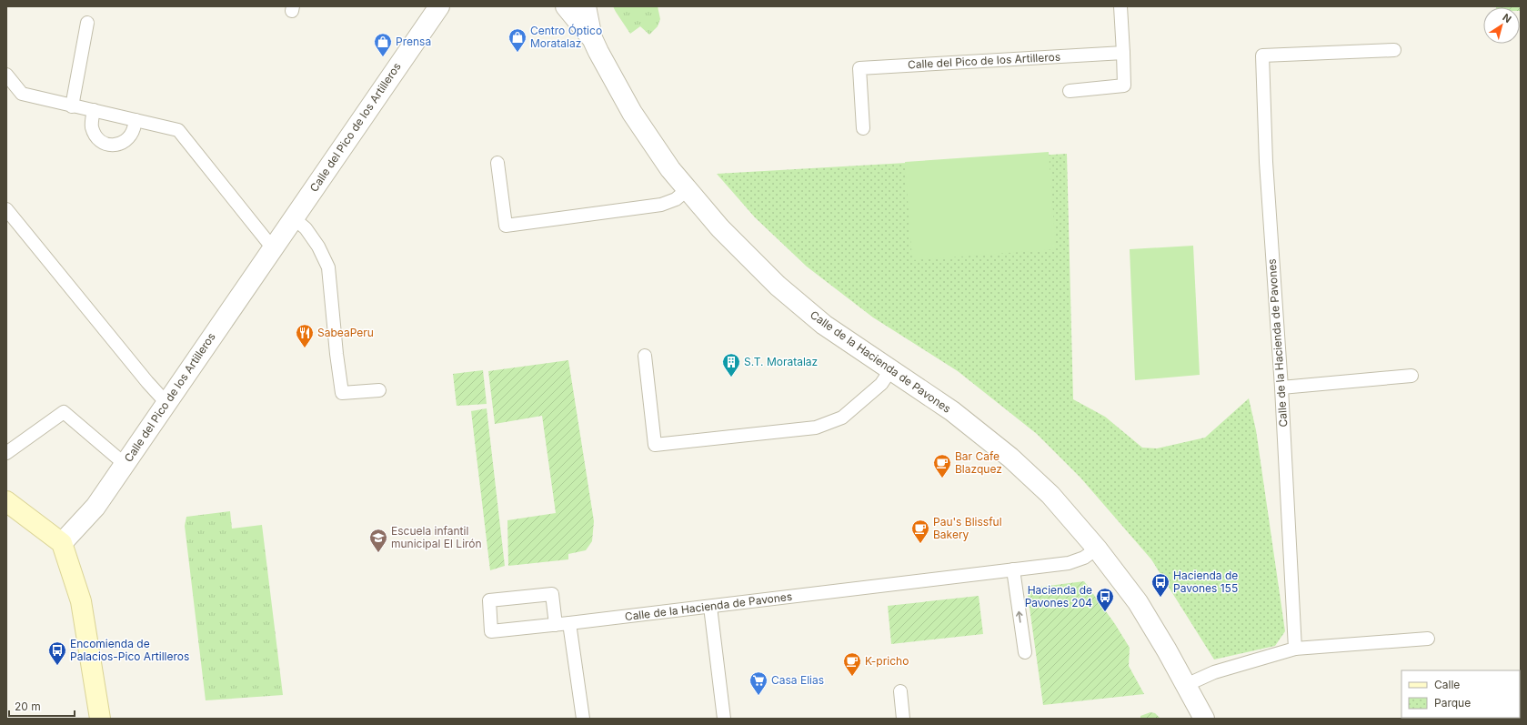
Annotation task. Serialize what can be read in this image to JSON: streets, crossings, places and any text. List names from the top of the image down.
{
  "streets": {
    "street": ["Calle del Pico de los Artilleros", "Calle de la Hacienda de Pavones"]
  },
  "places": {
    "shop": ["Centro Óptico Moratalaz", "Prensa"],
    "restaurant": ["SabeaPeru"],
    "building": ["S.T. Moratalaz"],
    "cafe": ["Bar Cafe Blazquez", "Pau's Blissful Bakery", "K-pricho"],
    "school or university": ["Escuela infantil municipal El Lirón"],
    "bus stop": ["Hacienda de Pavones 155", "Hacienda de Pavones 204", "Encomienda de Palacios-Pico Artilleros"],
    "supermarket": ["Casa Elias"]
  },
  "legend": ["Calle", "Parque"],
  "scale_bar": "20 m",
  "north": "top right"
}
